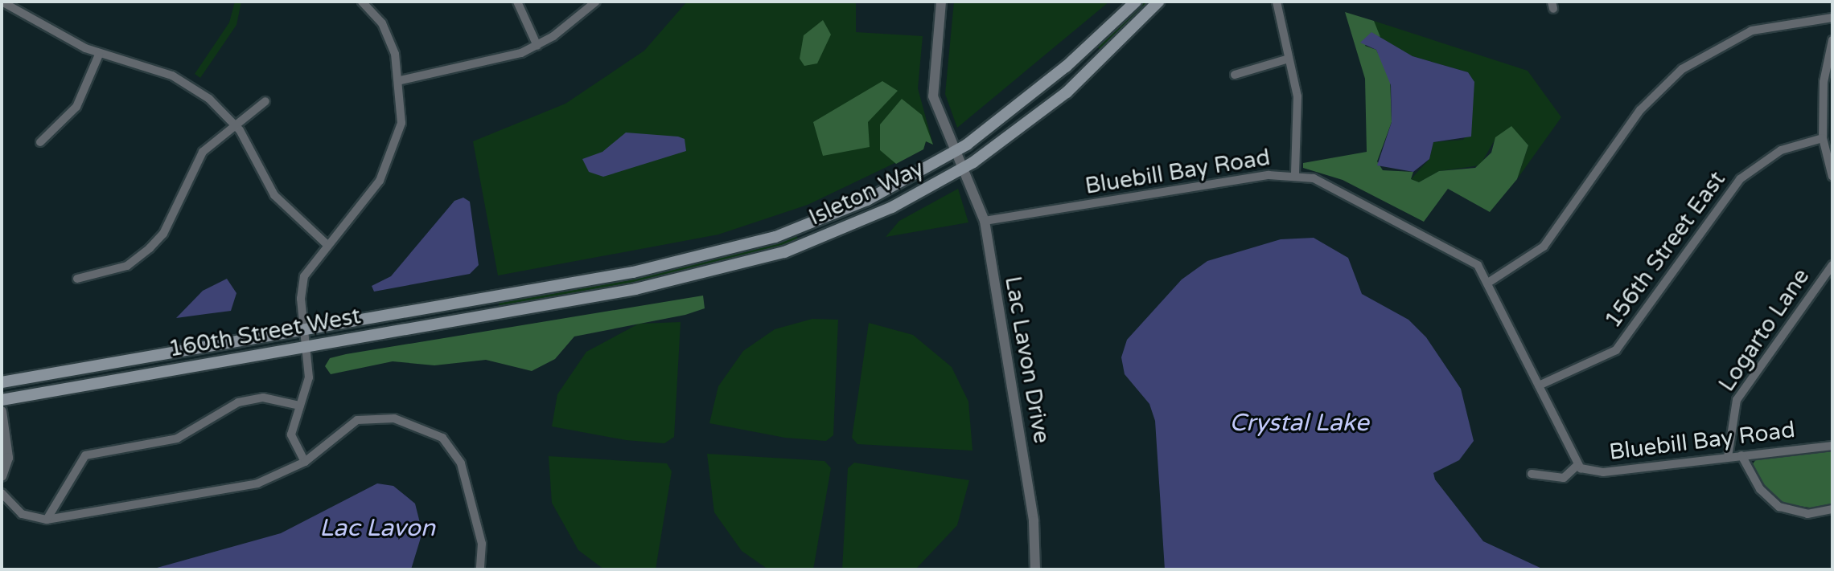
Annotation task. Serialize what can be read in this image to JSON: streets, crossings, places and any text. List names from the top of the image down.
{
  "streets": {
    "main road": ["Isleton Way", "160th Street West"],
    "street": [
      "Bluebill Bay Road",
      "156th Street East",
      "Logarto Lane",
      "Lac Lavon Drive"
    ]
  },
  "crossings": [
    ["Bluebill Bay Road", "156th Street East"],
    ["Bluebill Bay Road", "Logarto Lane"],
    ["Bluebill Bay Road", "Lac Lavon Drive"],
    ["Isleton Way", "160th Street West"],
    ["Isleton Way", "Lac Lavon Drive"]
  ],
  "water": ["Crystal Lake", "Lac Lavon"]
}
